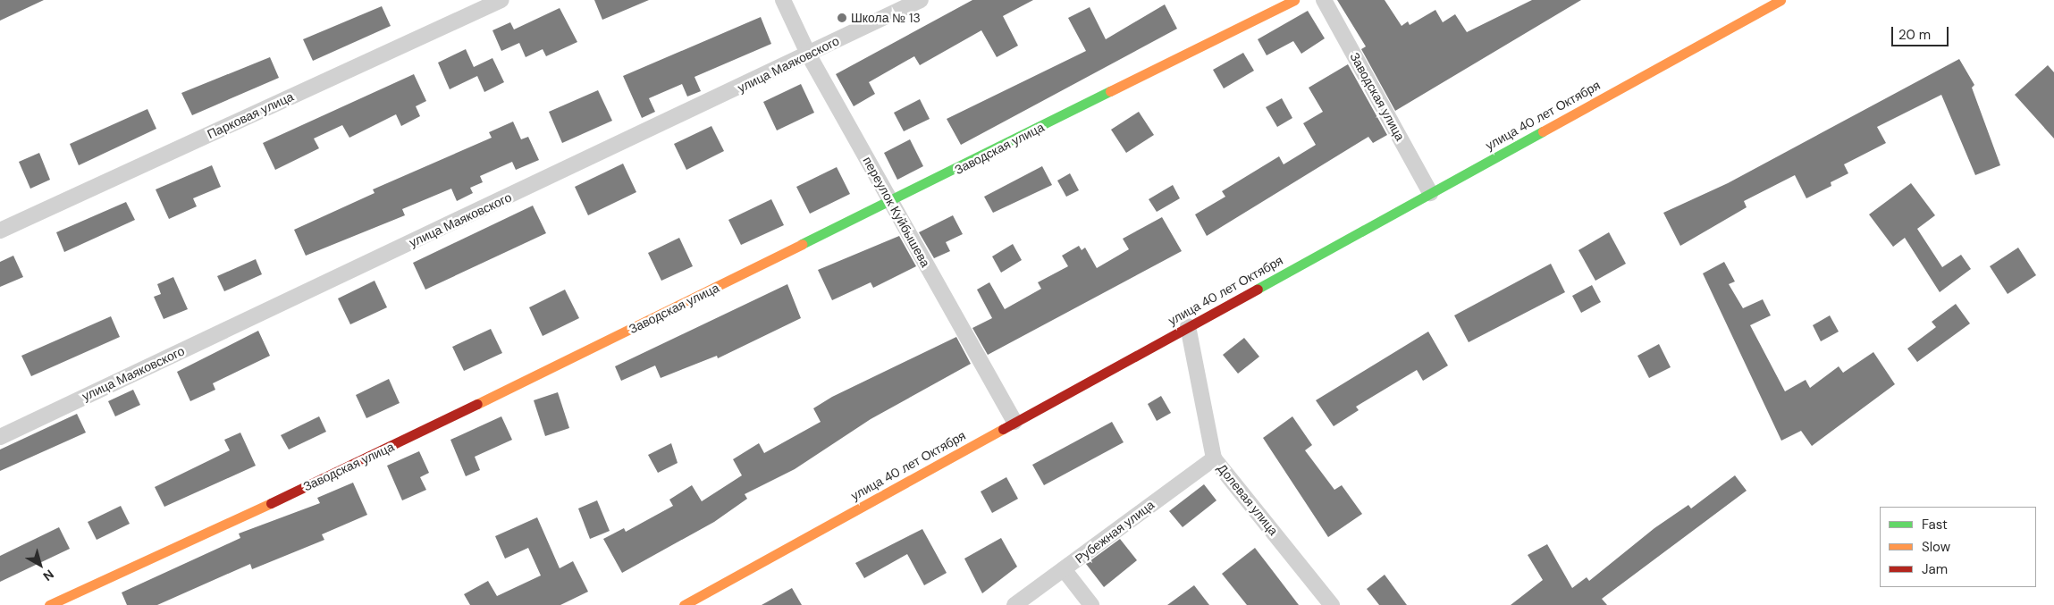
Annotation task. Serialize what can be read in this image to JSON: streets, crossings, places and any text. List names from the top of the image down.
{
  "streets": {
    "street": [
      "улица Маяковского",
      "Заводская улица",
      "Парковая улица",
      "улица 40 лет Октября",
      "переулок Куйбышева",
      "Долевая улица",
      "Рубежная улица"
    ]
  },
  "crossings": [
    ["улица Маяковского", "переулок Куйбышева"],
    ["Заводская улица", "улица 40 лет Октября"],
    ["Заводская улица", "переулок Куйбышева"],
    ["улица 40 лет Октября", "переулок Куйбышева"],
    ["улица 40 лет Октября", "Долевая улица"],
    ["Долевая улица", "Рубежная улица"]
  ],
  "places": ["Школа № 13"],
  "legend": ["Fast", "Slow", "Jam"],
  "scale_bar": "20 m",
  "north": "bottom right"
}
